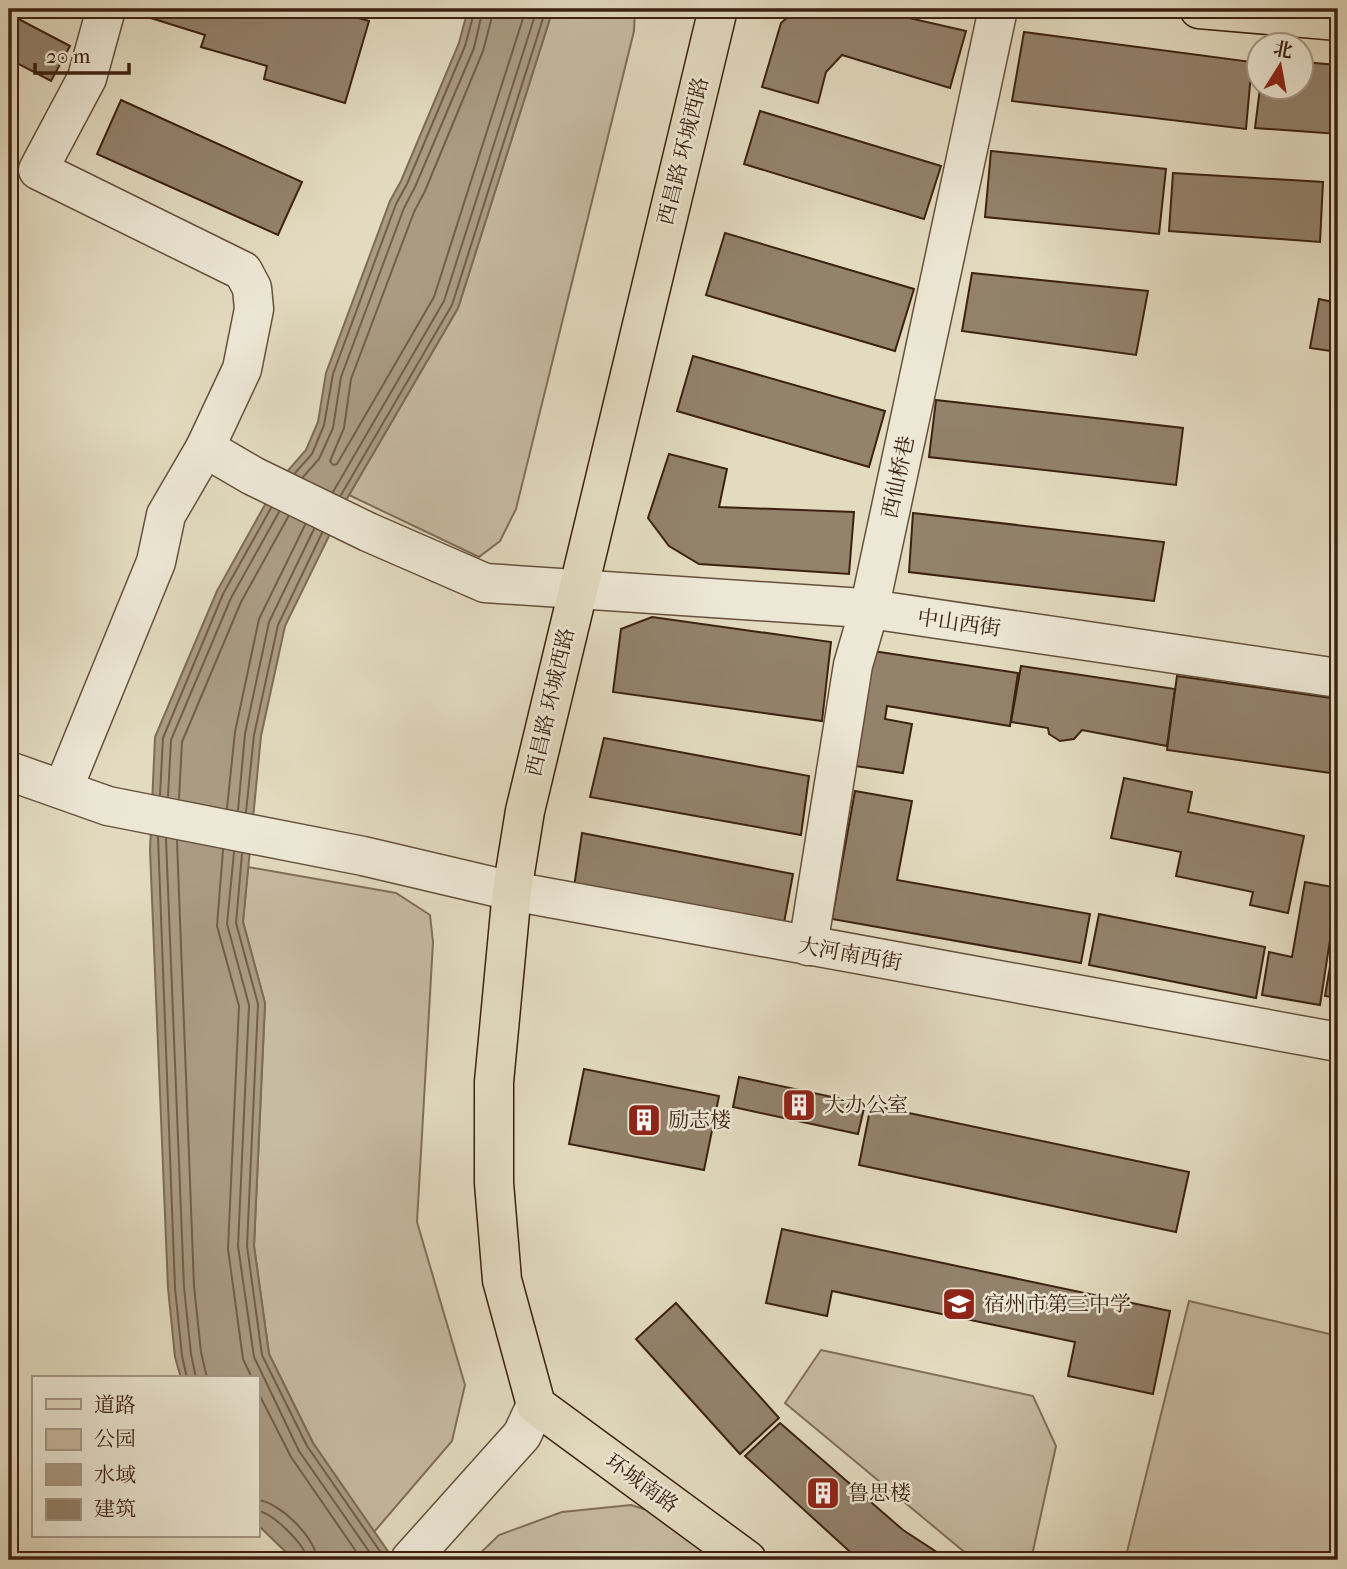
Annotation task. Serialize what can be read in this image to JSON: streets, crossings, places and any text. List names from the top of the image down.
{
  "streets": {
    "main road": ["西昌路 环城西路", "环城南路"],
    "street": ["西仙桥巷", "中山西街", "大河南西街"]
  },
  "crossings": [
    ["西昌路 环城西路", "中山西街"],
    ["西昌路 环城西路", "大河南西街"],
    ["西昌路 环城西路", "环城南路"],
    ["西仙桥巷", "中山西街"],
    ["西仙桥巷", "大河南西街"]
  ],
  "places": {
    "building": ["大办公室", "励志楼", "鲁思楼"],
    "school or university": ["宿州市第三中学"]
  },
  "legend": [
    "道路",
    "公园",
    "水域",
    "建筑"
  ],
  "scale_bar": "20 m",
  "north": "top"
}
